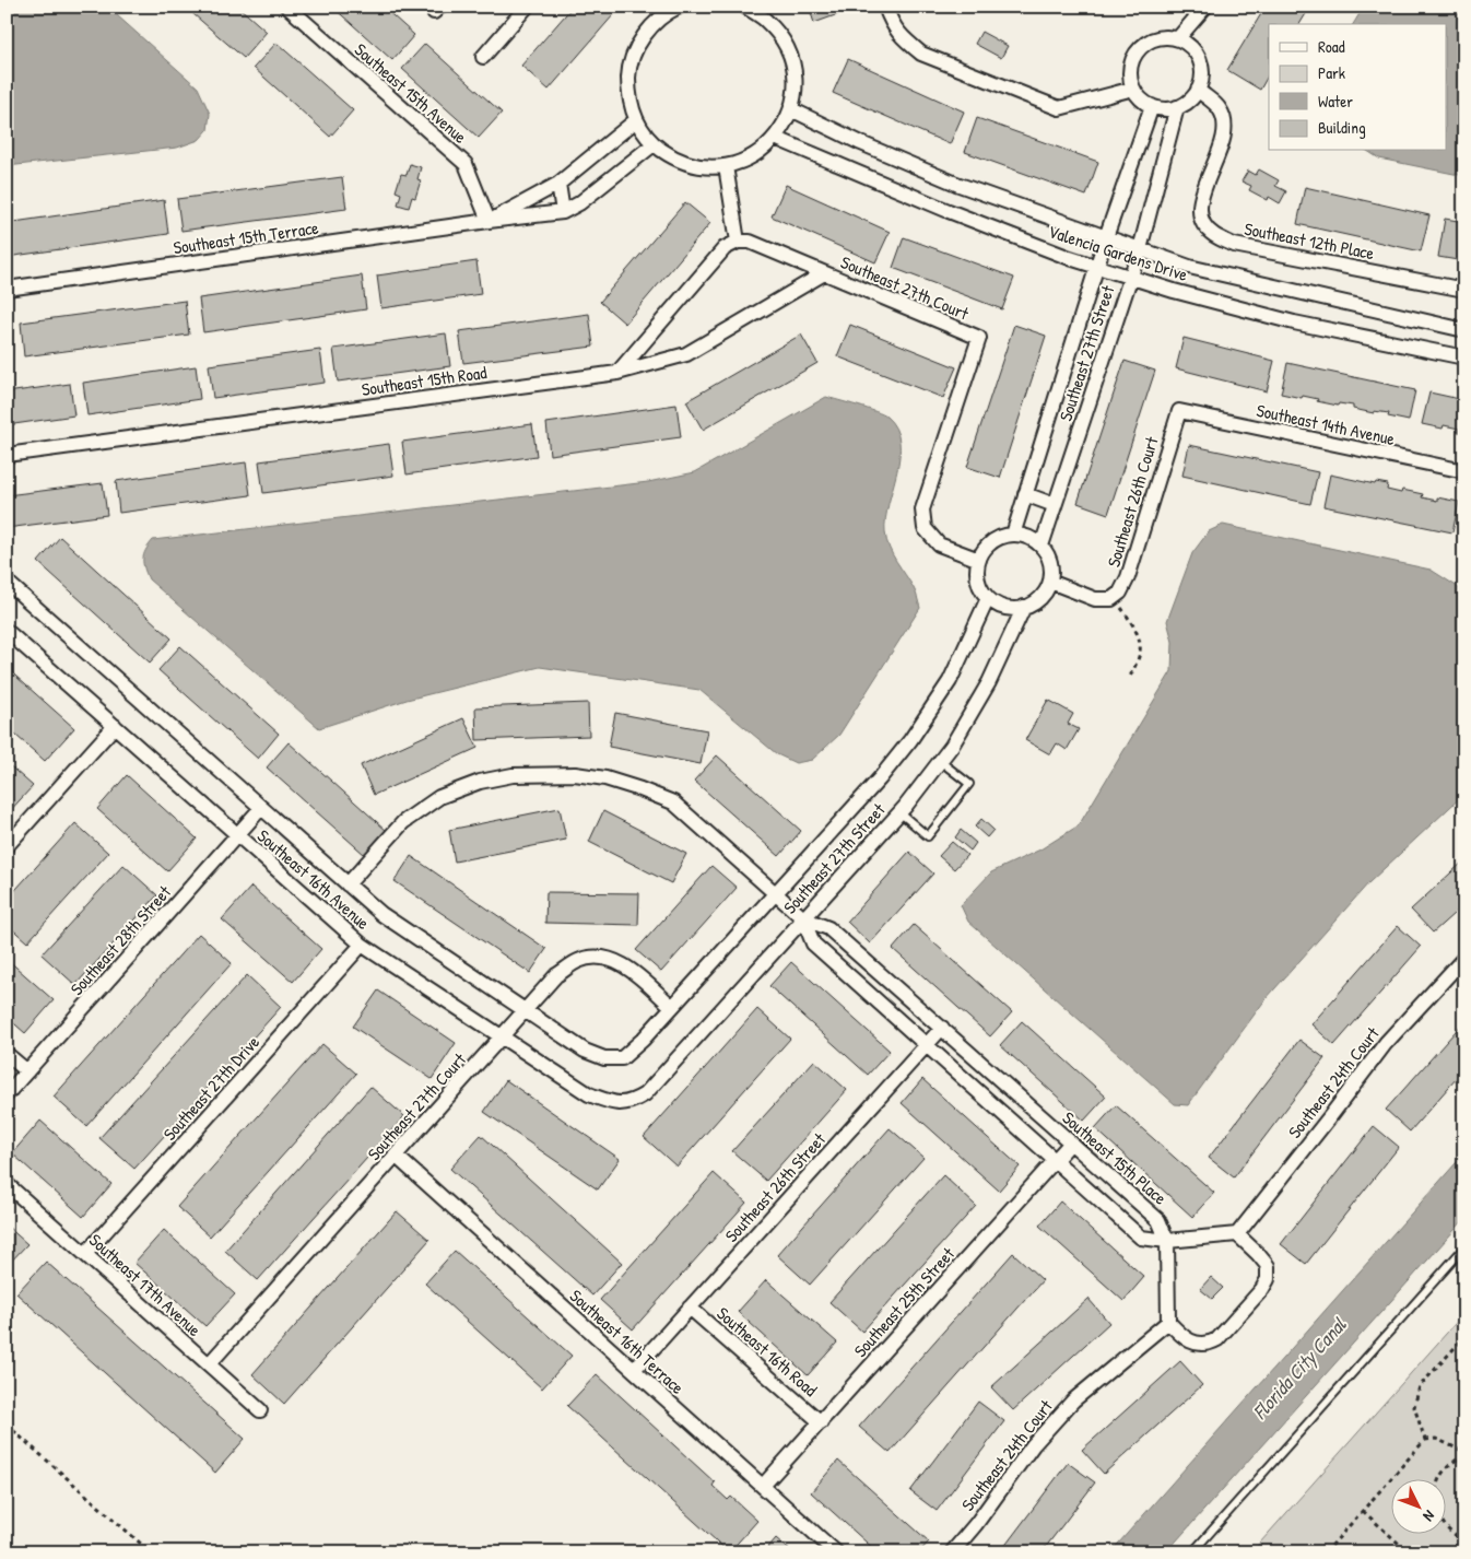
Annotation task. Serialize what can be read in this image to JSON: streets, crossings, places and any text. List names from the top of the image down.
{
  "streets": {
    "street": [
      "Southeast 15th Avenue",
      "Southeast 15th Terrace",
      "Southeast 12th Place",
      "Valencia Gardens Drive",
      "Southeast 27th Court",
      "Southeast 27th Street",
      "Southeast 15th Road",
      "Southeast 14th Avenue",
      "Southeast 26th Court",
      "Southeast 16th Avenue",
      "Southeast 28th Street",
      "Southeast 24th Court",
      "Southeast 27th Drive",
      "Southeast 15th Place",
      "Southeast 26th Street",
      "Southeast 17th Avenue",
      "Southeast 25th Street",
      "Southeast 16th Terrace",
      "Southeast 16th Road"
    ]
  },
  "crossings": [
    ["Southeast 15th Avenue", "Southeast 15th Terrace"],
    ["Southeast 12th Place", "Southeast 27th Street"],
    ["Valencia Gardens Drive", "Southeast 27th Street"],
    ["Southeast 27th Court", "Southeast 27th Street"],
    ["Southeast 27th Court", "Southeast 15th Road"],
    ["Southeast 27th Court", "Southeast 26th Court"],
    ["Southeast 27th Court", "Southeast 16th Avenue"],
    ["Southeast 27th Court", "Southeast 17th Avenue"],
    ["Southeast 27th Court", "Southeast 16th Terrace"],
    ["Southeast 27th Street", "Southeast 26th Court"],
    ["Southeast 27th Street", "Southeast 16th Avenue"],
    ["Southeast 27th Street", "Southeast 15th Place"],
    ["Southeast 14th Avenue", "Southeast 26th Court"],
    ["Southeast 16th Avenue", "Southeast 28th Street"],
    ["Southeast 16th Avenue", "Southeast 27th Drive"],
    ["Southeast 24th Court", "Southeast 15th Place"],
    ["Southeast 27th Drive", "Southeast 17th Avenue"],
    ["Southeast 15th Place", "Southeast 26th Street"],
    ["Southeast 15th Place", "Southeast 25th Street"],
    ["Southeast 26th Street", "Southeast 16th Terrace"],
    ["Southeast 26th Street", "Southeast 16th Road"],
    ["Southeast 25th Street", "Southeast 16th Terrace"],
    ["Southeast 25th Street", "Southeast 16th Road"]
  ],
  "water": ["Florida City Canal"],
  "legend": [
    "Road",
    "Park",
    "Water",
    "Building"
  ],
  "north": "bottom right"
}
